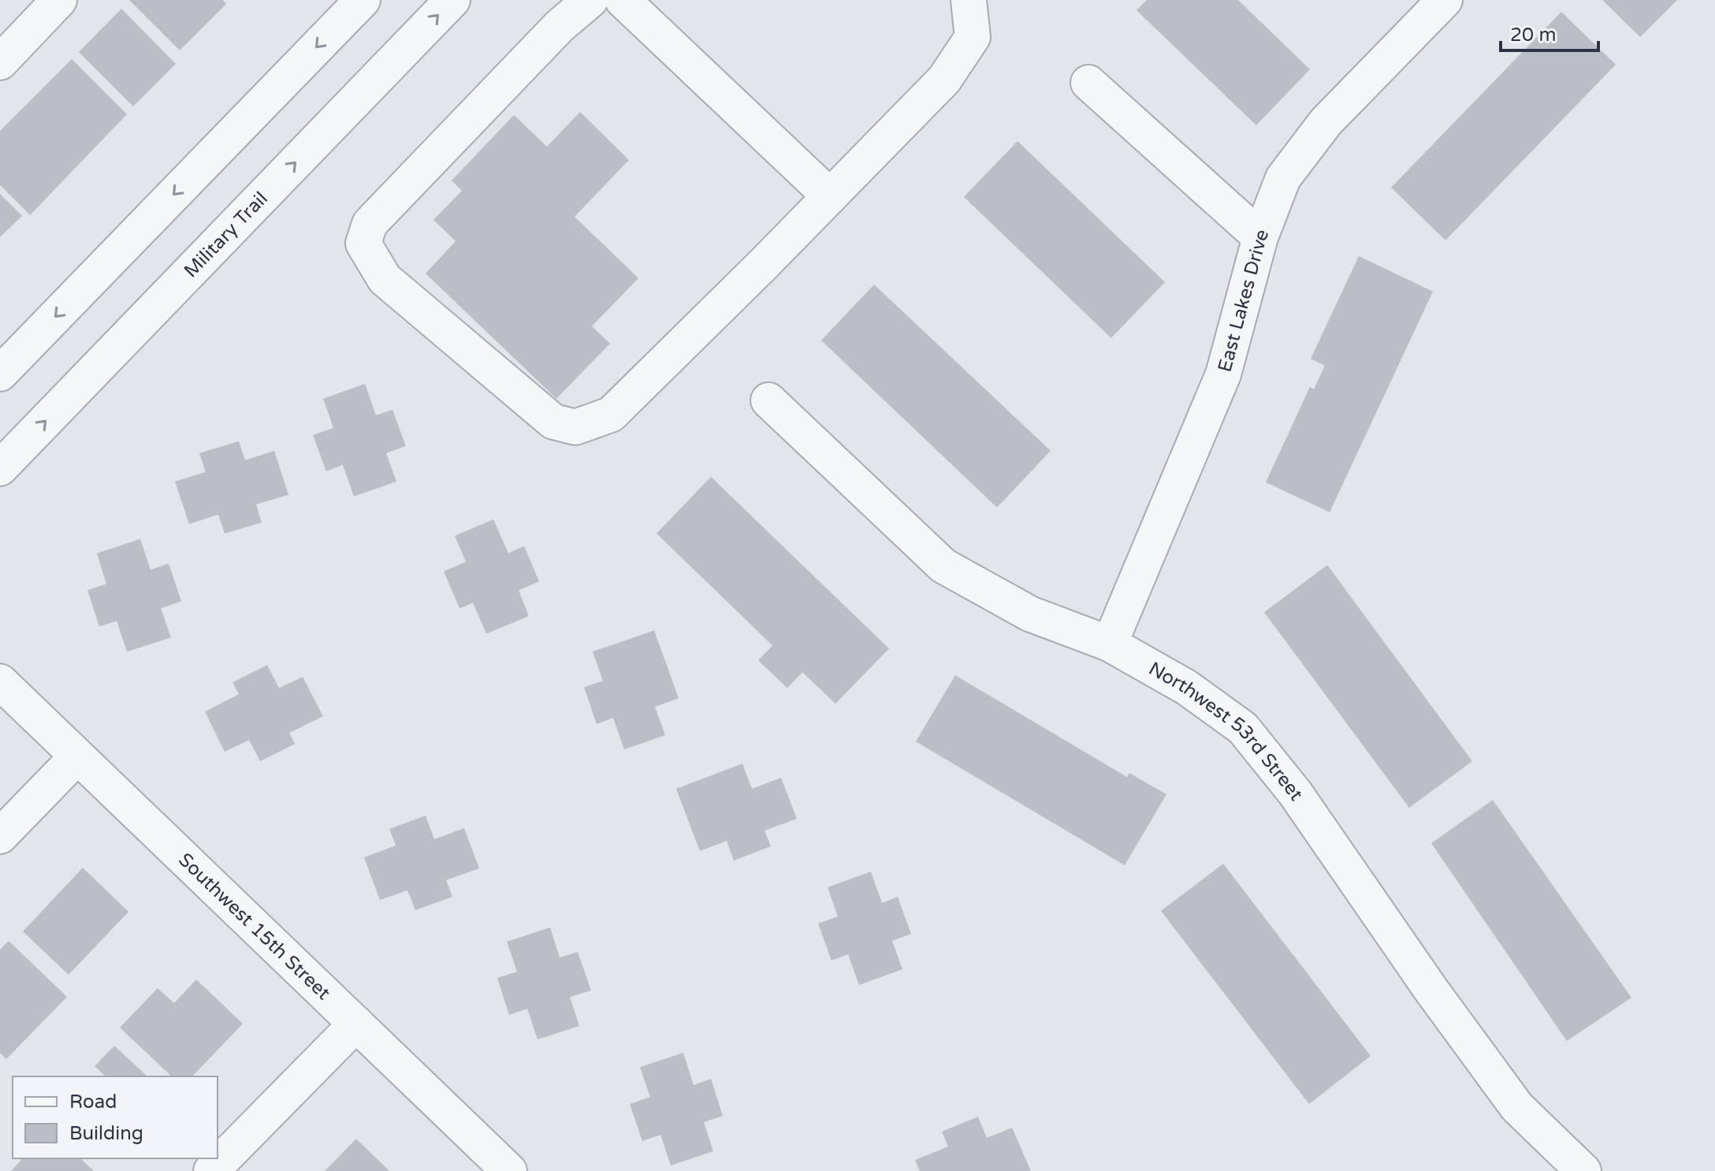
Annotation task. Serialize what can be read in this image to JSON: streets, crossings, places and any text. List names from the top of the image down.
{
  "streets": {
    "street": [
      "Military Trail",
      "East Lakes Drive",
      "Northwest 53rd Street",
      "Southwest 15th Street"
    ]
  },
  "crossings": [
    ["East Lakes Drive", "Northwest 53rd Street"]
  ],
  "legend": ["Road", "Building"],
  "scale_bar": "20 m"
}
